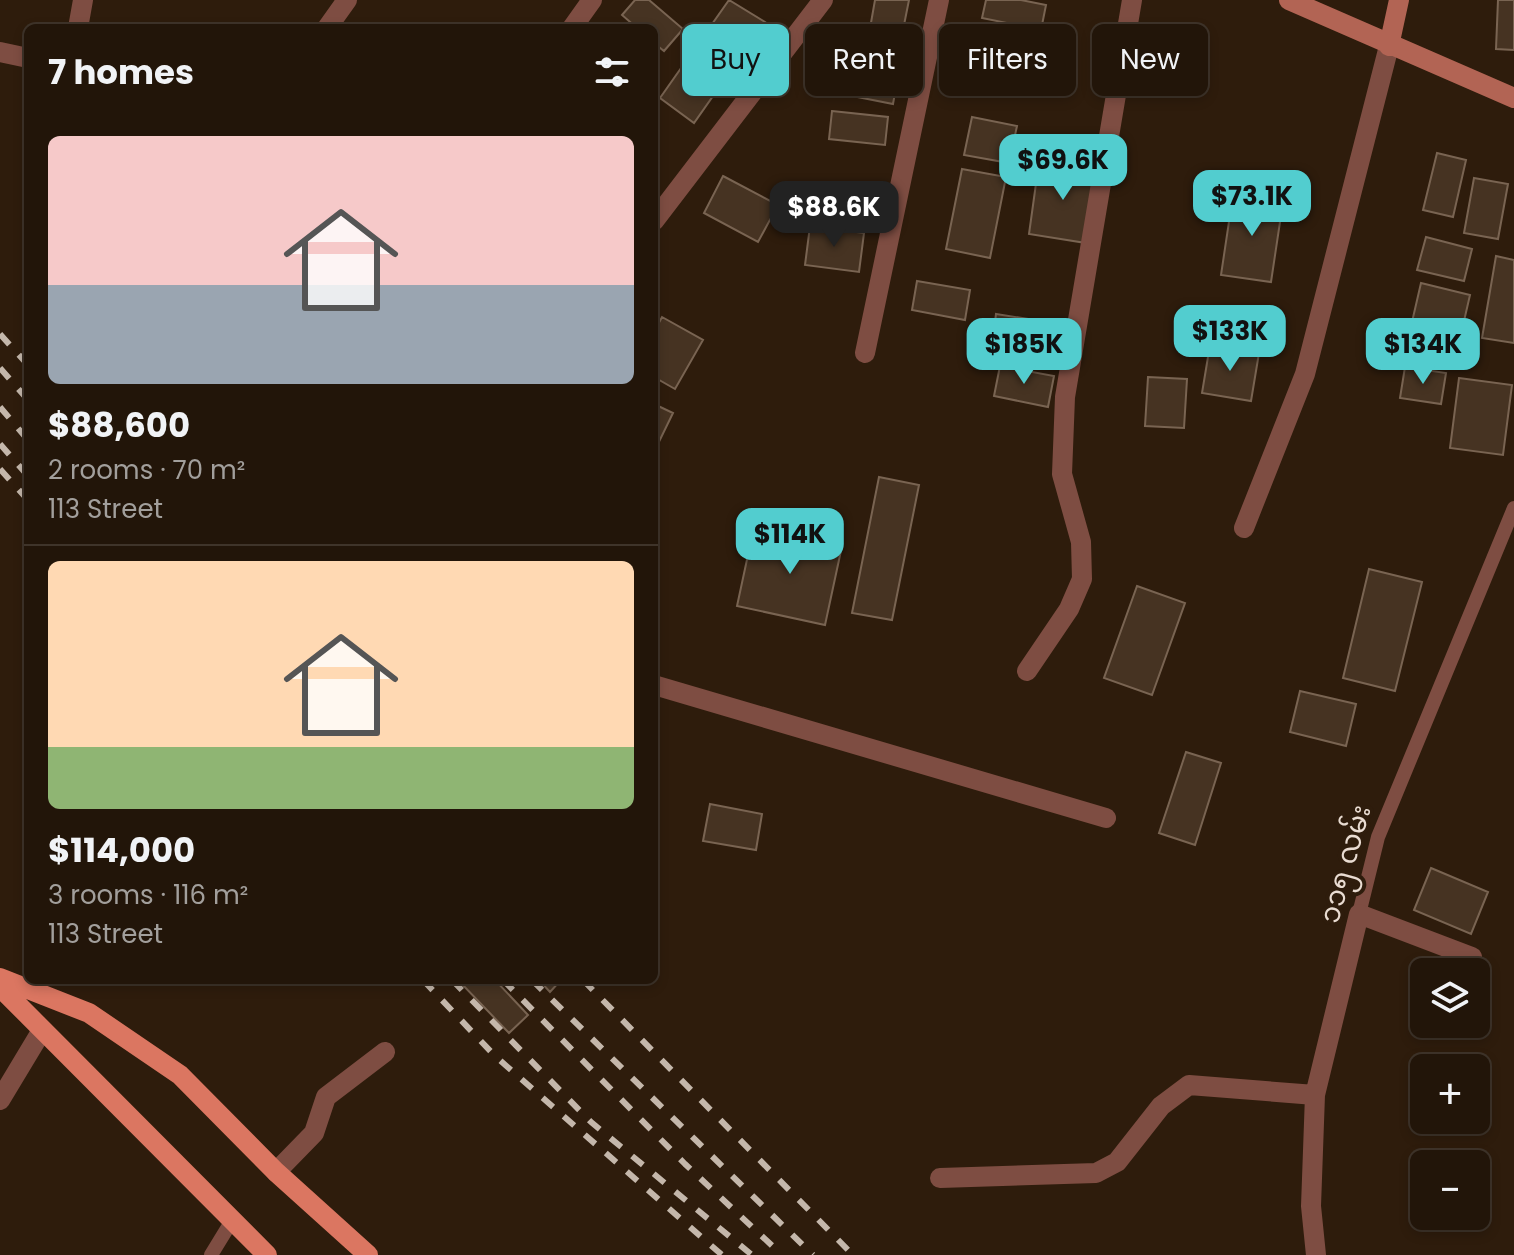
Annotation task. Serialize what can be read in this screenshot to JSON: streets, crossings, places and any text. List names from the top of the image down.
{
  "streets": {
    "street": ["၁၁၅ လမ်း"]
  },
  "page": {
    "chip": [
      "Buy",
      "Rent",
      "Filters",
      "New"
    ],
    "heading": "7 homes",
    "list": [
      {
        "name": "$88,600",
        "note": "2 rooms · 70 m² · 113 Street"
      },
      {
        "name": "$114,000",
        "note": "3 rooms · 116 m² · 113 Street"
      }
    ],
    "price": [
      "$69.6K",
      "$73.1K",
      "$88.6K",
      "$133K",
      "$185K",
      "$134K",
      "$114K"
    ],
    "map_buttons": ["+", "−"]
  }
}
